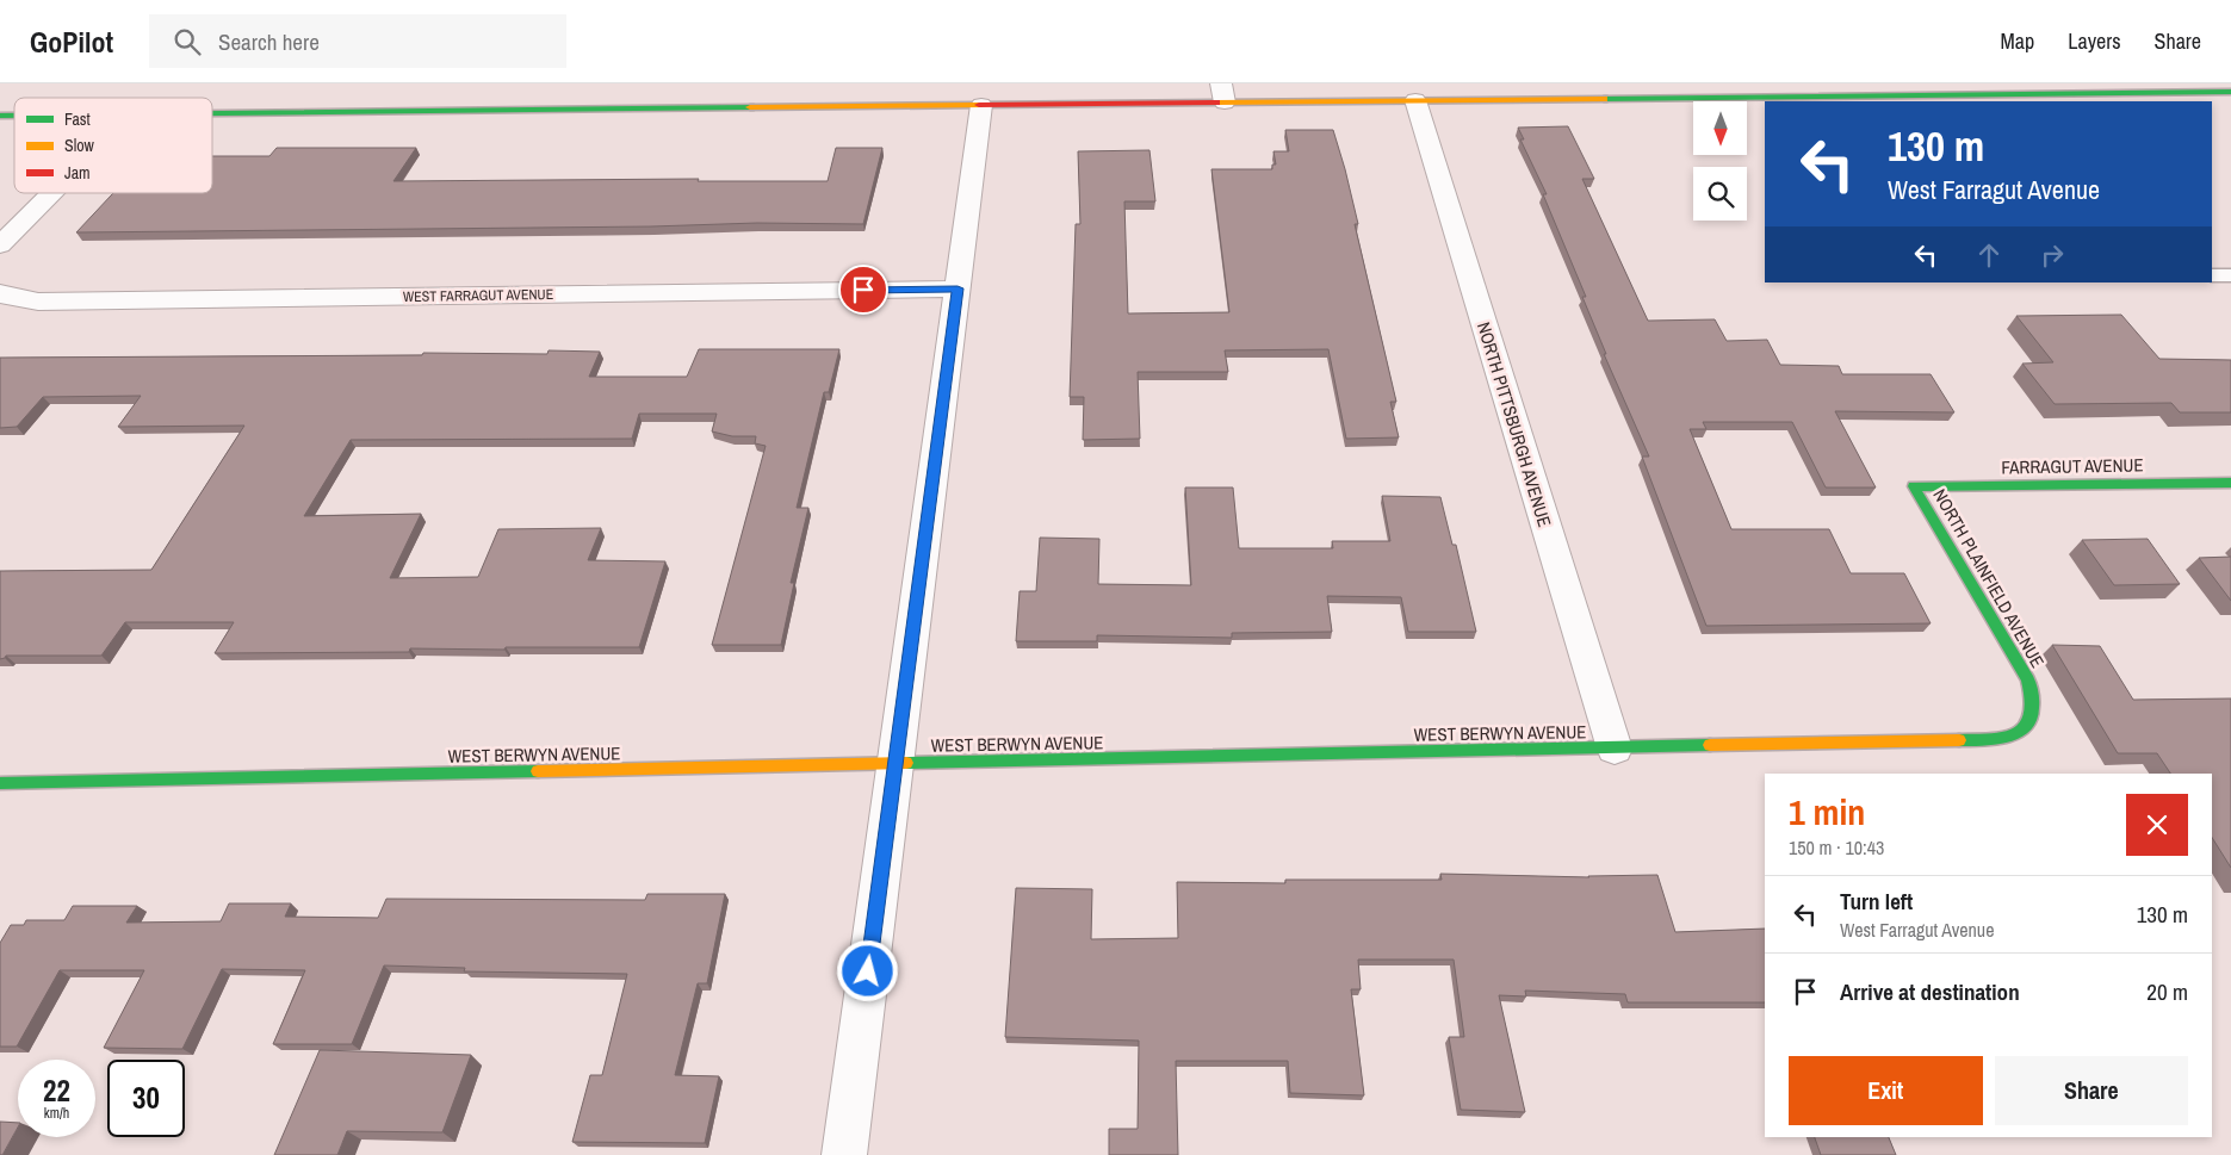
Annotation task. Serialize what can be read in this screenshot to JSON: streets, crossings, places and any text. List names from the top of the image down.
{
  "streets": {
    "street": [
      "WEST FARRAGUT AVENUE",
      "NORTH PITTSBURGH AVENUE",
      "FARRAGUT AVENUE",
      "NORTH PLAINFIELD AVENUE",
      "WEST BERWYN AVENUE"
    ]
  },
  "crossings": [
    ["NORTH PITTSBURGH AVENUE", "WEST BERWYN AVENUE"],
    ["FARRAGUT AVENUE", "NORTH PLAINFIELD AVENUE"],
    ["NORTH PLAINFIELD AVENUE", "WEST BERWYN AVENUE"]
  ],
  "legend": ["Fast", "Slow", "Jam"],
  "north": "bottom",
  "page": {
    "header": "GoPilot",
    "search": "Search here",
    "nav": ["Map", "Layers", "Share"],
    "turn": ["130 m", "West Farragut Avenue"],
    "heading": ["1 min", "150 m · 10:43"],
    "list": [
      {
        "name": "Turn left",
        "note": "West Farragut Avenue",
        "value": "130 m"
      },
      {
        "name": "Arrive at destination",
        "value": "20 m"
      }
    ],
    "buttons": ["Exit", "Share"],
    "speed": "22 km/h",
    "limit": "30"
  }
}
